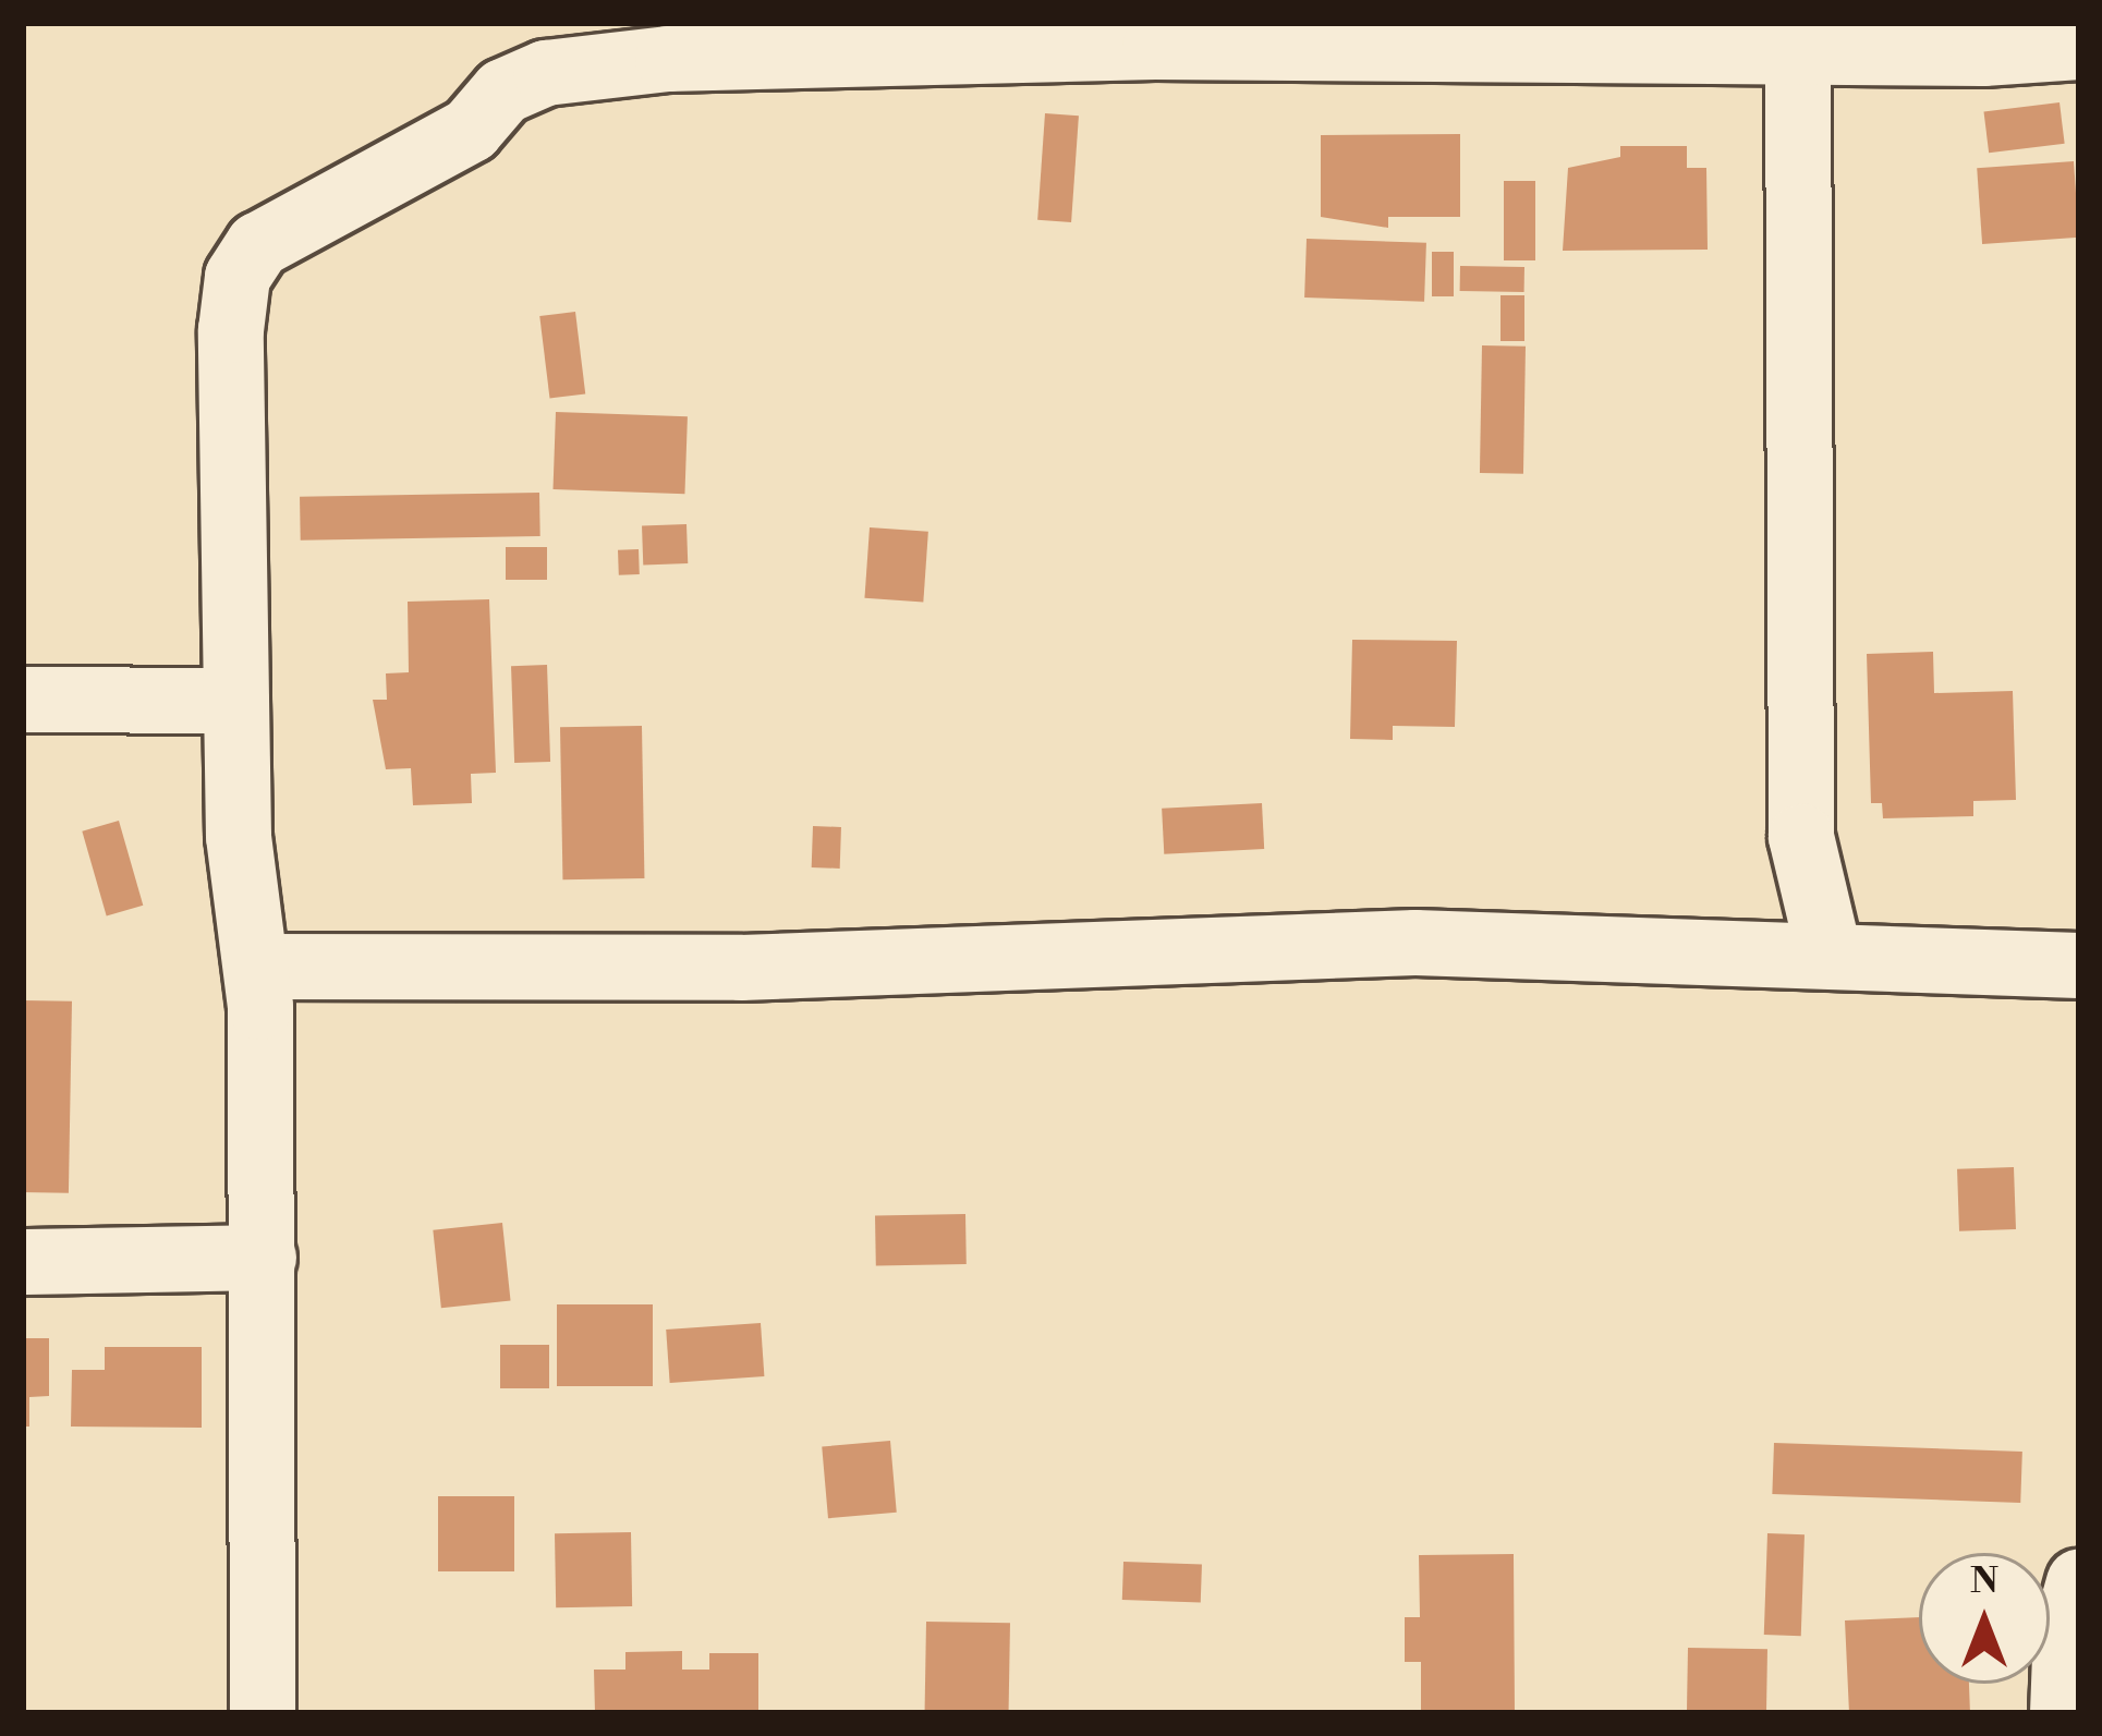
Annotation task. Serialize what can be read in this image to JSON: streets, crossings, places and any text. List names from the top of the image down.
{
  "north": "top"
}
